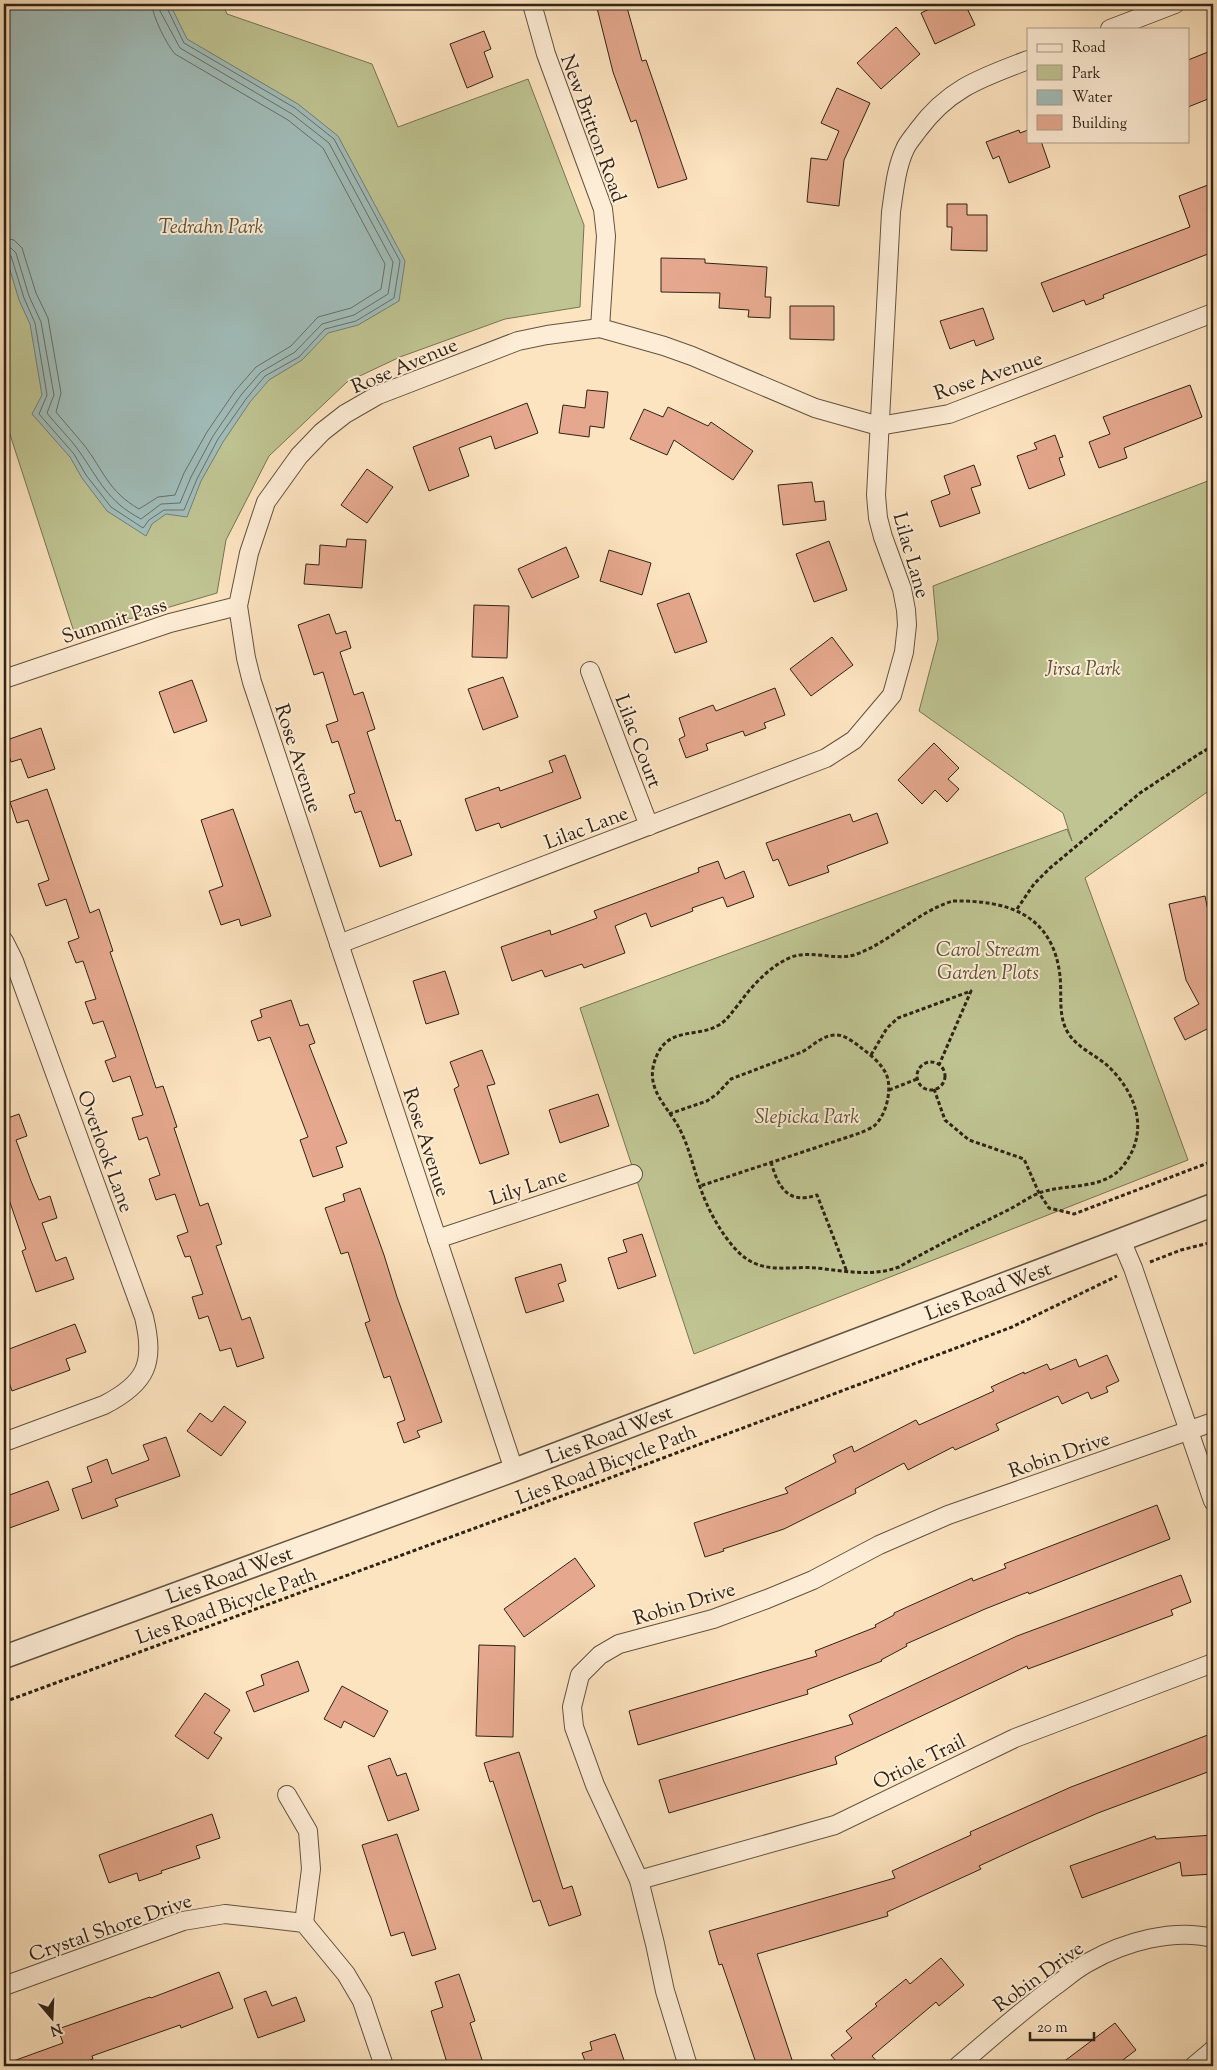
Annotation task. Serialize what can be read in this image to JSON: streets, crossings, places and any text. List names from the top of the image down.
{
  "streets": {
    "street": [
      "New Britton Road",
      "Rose Avenue",
      "Lilac Lane",
      "Summit Pass",
      "Lilac Court",
      "Overlook Lane",
      "Lily Lane",
      "Lies Road West",
      "Robin Drive",
      "Oriole Trail",
      "Crystal Shore Drive"
    ],
    "path": ["Lies Road Bicycle Path"]
  },
  "crossings": [
    ["New Britton Road", "Rose Avenue"],
    ["Rose Avenue", "Lilac Lane"],
    ["Rose Avenue", "Summit Pass"],
    ["Rose Avenue", "Lily Lane"],
    ["Rose Avenue", "Lies Road West"],
    ["Lilac Lane", "Lilac Court"],
    ["Robin Drive", "Oriole Trail"]
  ],
  "parks": [
    "Tedrahn Park",
    "Jirsa Park",
    "Carol Stream Garden Plots",
    "Slepicka Park"
  ],
  "legend": [
    "Road",
    "Park",
    "Water",
    "Building"
  ],
  "scale_bar": "20 m",
  "north": "bottom"
}
